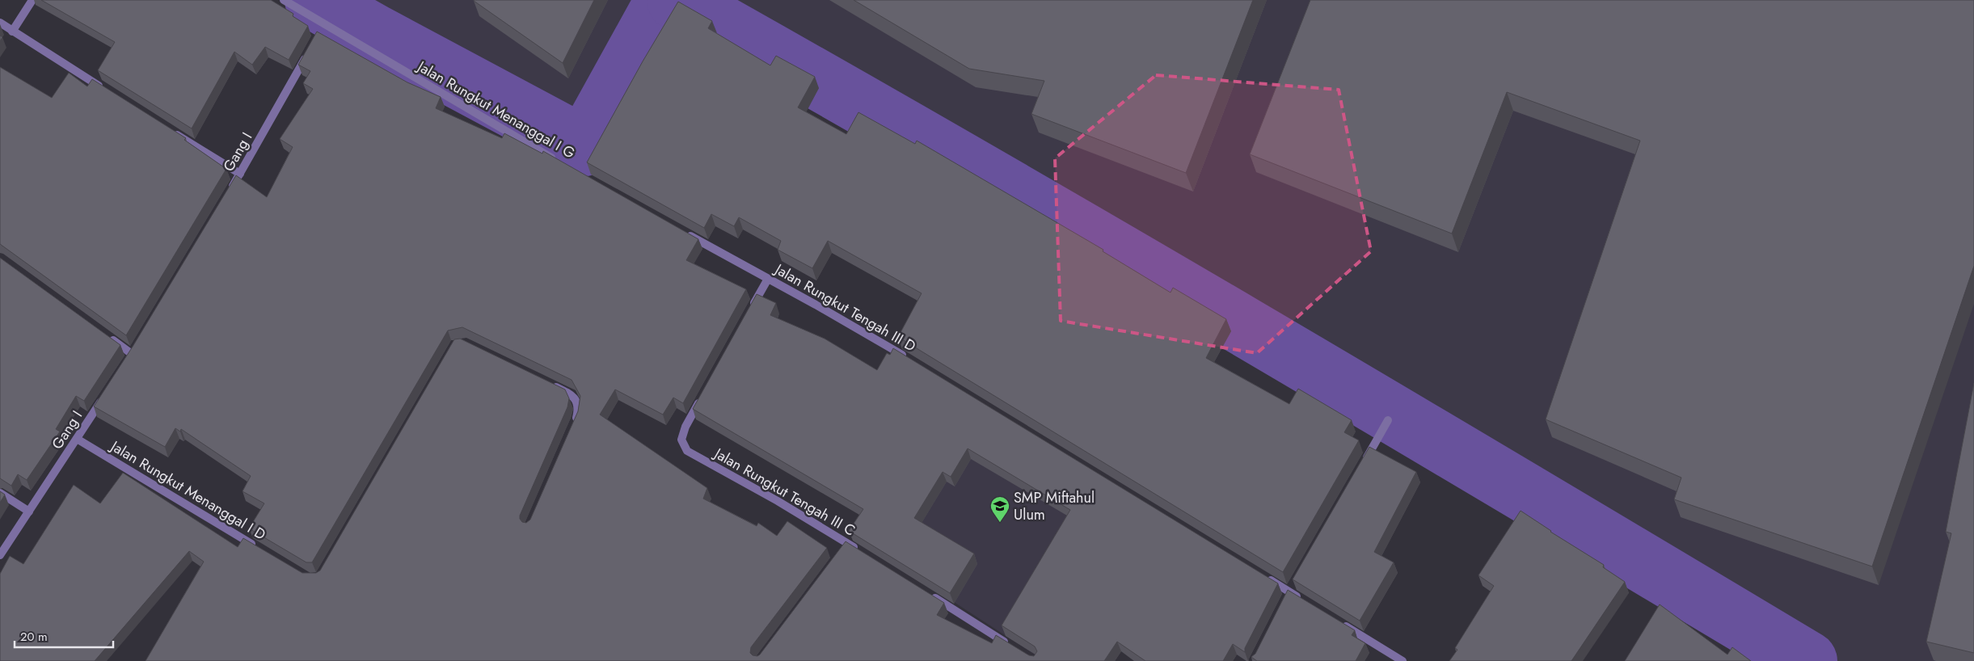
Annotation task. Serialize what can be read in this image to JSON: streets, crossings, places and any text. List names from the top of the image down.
{
  "streets": {
    "street": [
      "Jalan Rungkut Menanggal I G",
      "Gang I",
      "Jalan Rungkut Tengah III D",
      "Jalan Rungkut Menanggal I D",
      "Jalan Rungkut Tengah III C"
    ]
  },
  "crossings": [
    ["Gang I", "Jalan Rungkut Menanggal I D"]
  ],
  "places": {
    "school or university": ["SMP Miftahul Ulum"]
  },
  "scale_bar": "20 m"
}
